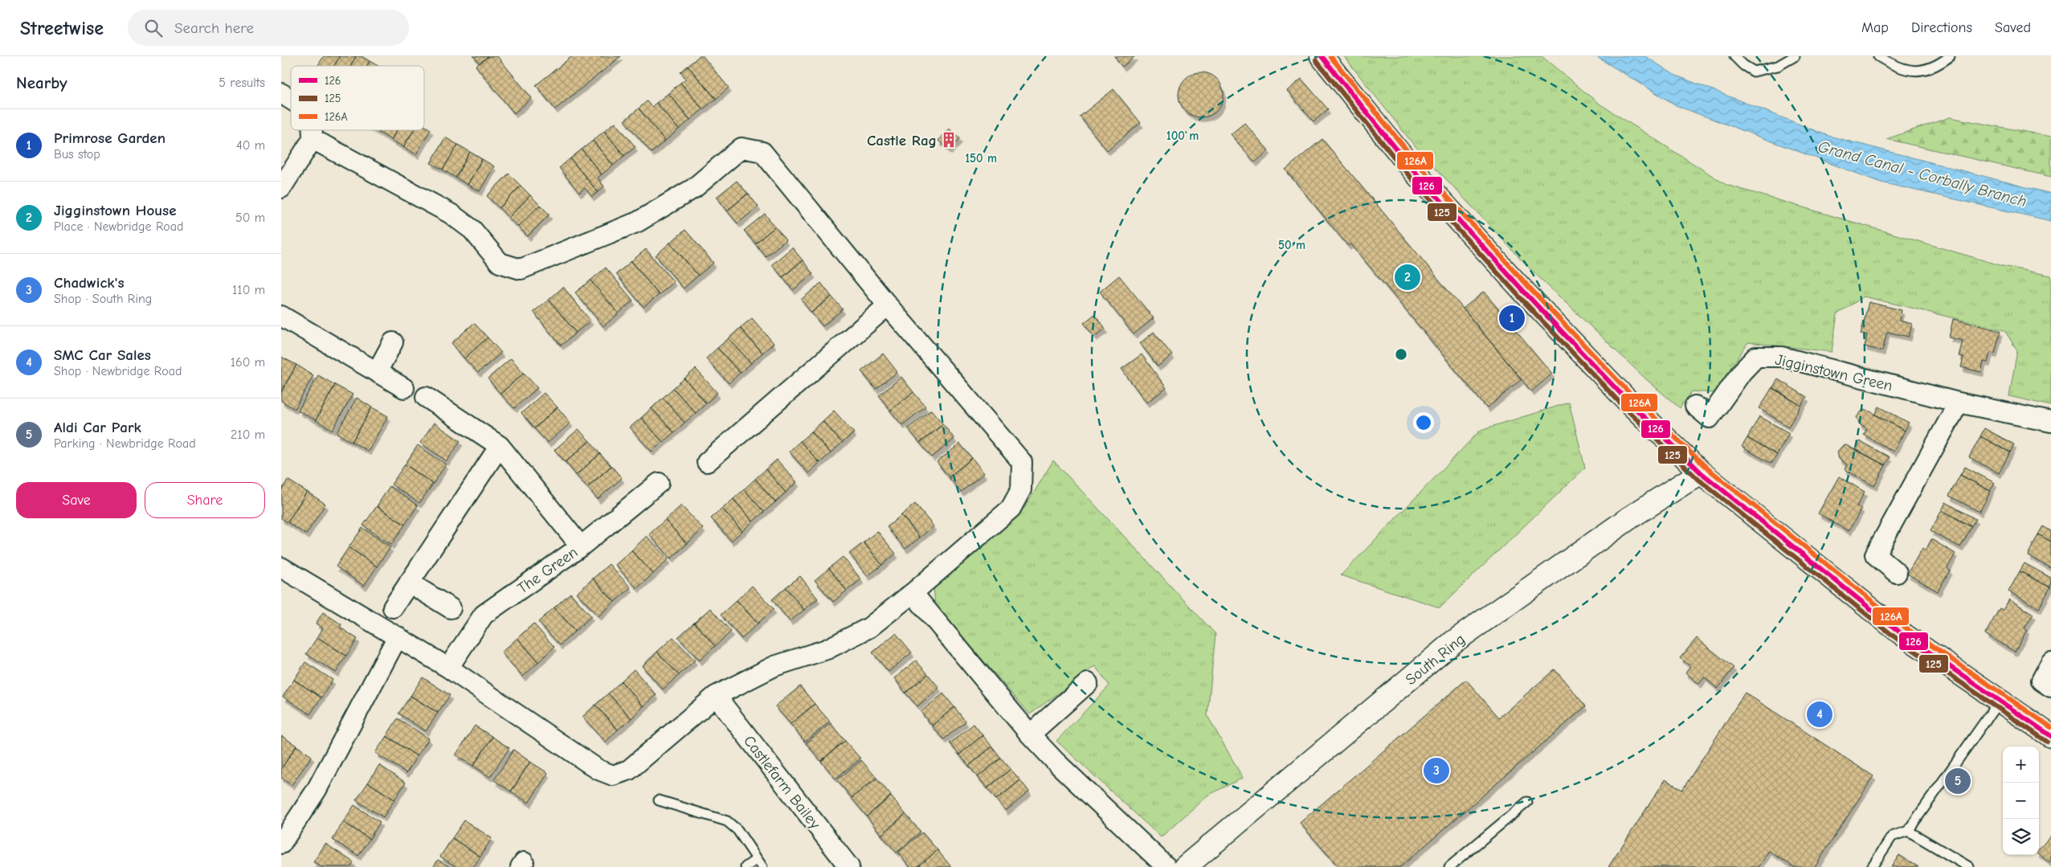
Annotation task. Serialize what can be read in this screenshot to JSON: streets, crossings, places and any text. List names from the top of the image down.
{
  "streets": {
    "main road": ["South Ring"],
    "street": ["Jigginstown Green", "The Green", "Castlefarm Bailey"]
  },
  "water": ["Grand Canal - Corbally Branch"],
  "places": {
    "building": ["Castle Rag"]
  },
  "lines": ["transit line 126", "transit line 126A", "transit line 125"],
  "legend": ["126", "125", "126A"],
  "page": {
    "header": "Streetwise",
    "search": "Search here",
    "nav": ["Map", "Directions", "Saved"],
    "heading": ["Nearby", "5 results"],
    "list": [
      {
        "mark": "1",
        "name": "Primrose Garden",
        "note": "Bus stop",
        "value": "40 m"
      },
      {
        "mark": "2",
        "name": "Jigginstown House",
        "note": "Place · Newbridge Road",
        "value": "50 m"
      },
      {
        "mark": "3",
        "name": "Chadwick's",
        "note": "Shop · South Ring",
        "value": "110 m"
      },
      {
        "mark": "4",
        "name": "SMC Car Sales",
        "note": "Shop · Newbridge Road",
        "value": "160 m"
      },
      {
        "mark": "5",
        "name": "Aldi Car Park",
        "note": "Parking · Newbridge Road",
        "value": "210 m"
      }
    ],
    "pins": [
      "2",
      "1",
      "4",
      "3",
      "5"
    ],
    "buttons": ["Save", "Share"],
    "map_buttons": ["+", "−"]
  },
  "rings": ["100 m", "150 m", "50 m"]
}
